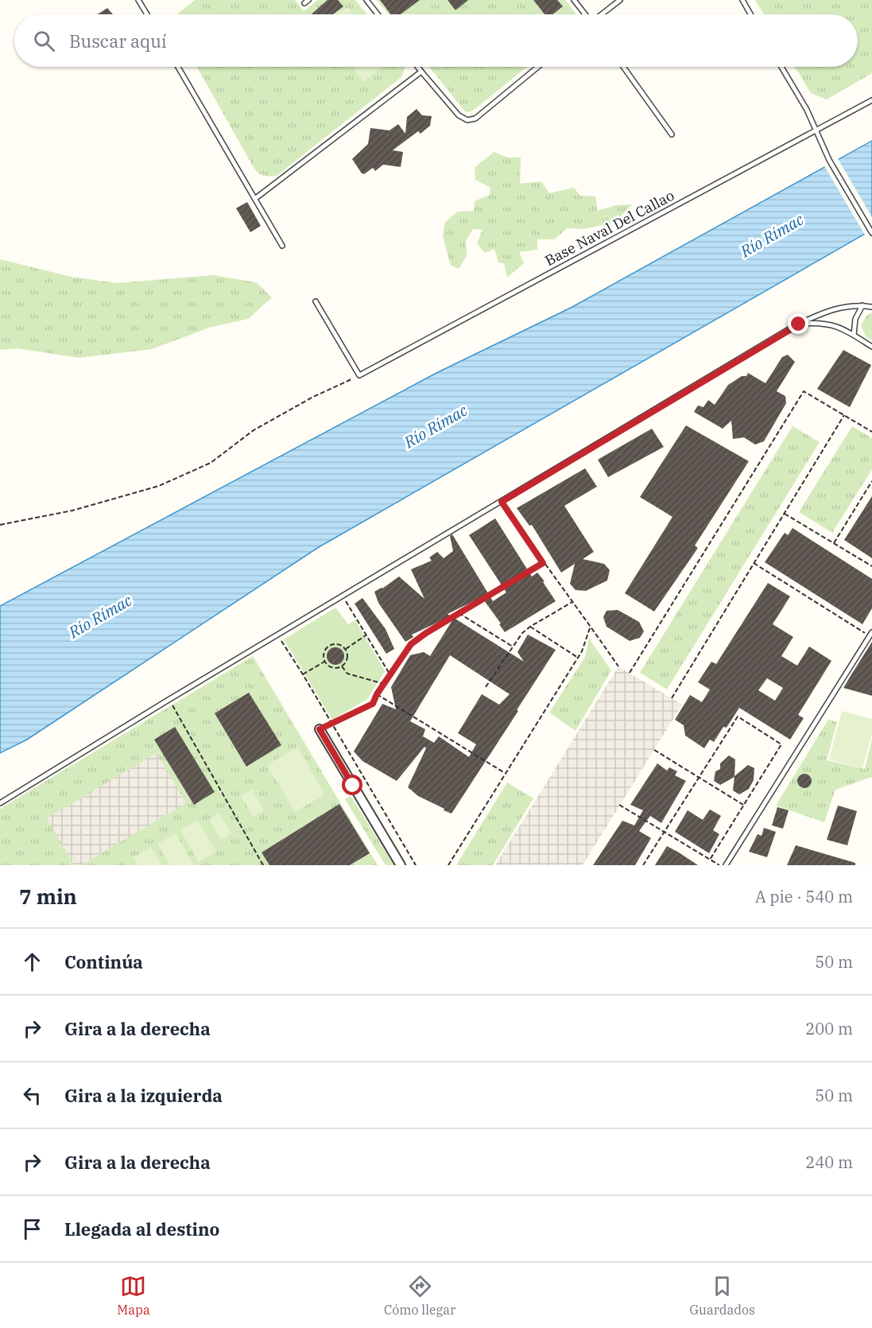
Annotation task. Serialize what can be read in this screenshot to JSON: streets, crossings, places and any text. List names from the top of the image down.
{
  "streets": {
    "lane": ["Base Naval Del Callao"]
  },
  "water": ["Río Rímac"],
  "page": {
    "search": "Buscar aquí",
    "heading": ["7 min", "A pie · 540 m"],
    "list": [
      ["Continúa", "50 m"],
      ["Gira a la derecha", "200 m"],
      ["Gira a la izquierda", "50 m"],
      ["Gira a la derecha", "240 m"],
      "Llegada al destino"
    ],
    "nav": ["Mapa", "Cómo llegar", "Guardados"]
  }
}
